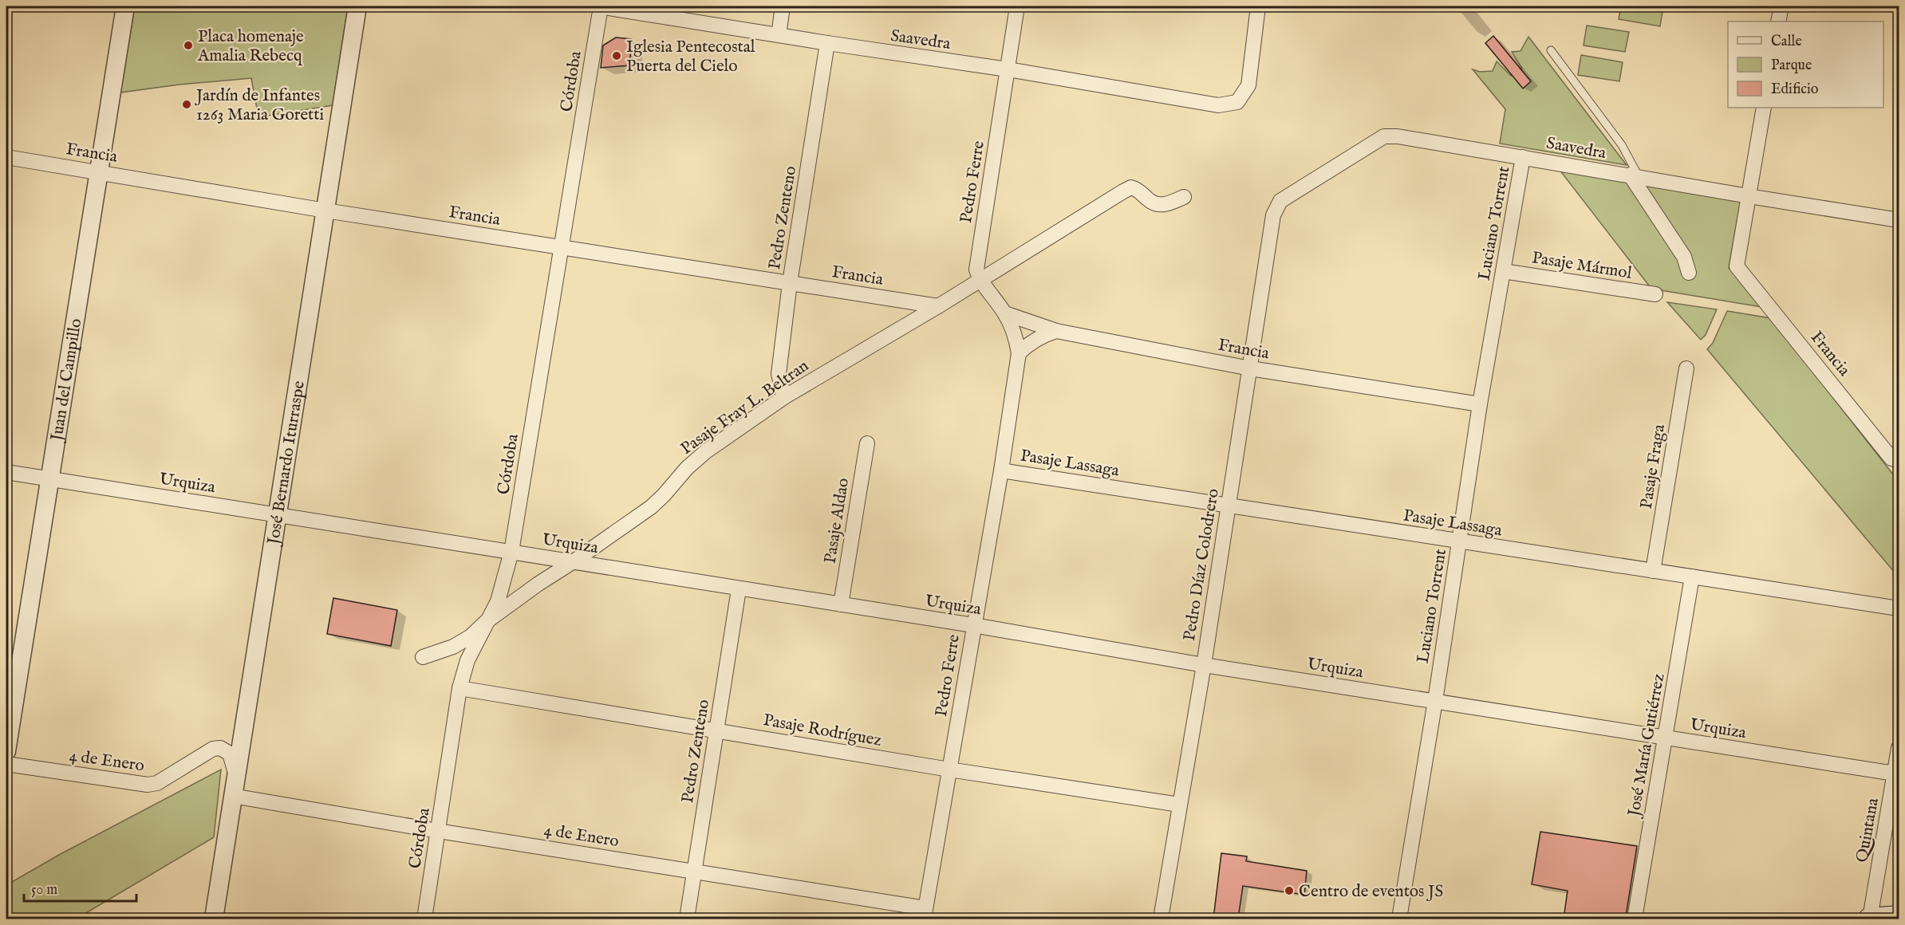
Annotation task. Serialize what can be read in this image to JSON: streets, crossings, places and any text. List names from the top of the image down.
{
  "streets": {
    "street": [
      "Saavedra",
      "Córdoba",
      "Francia",
      "Pedro Ferre",
      "Pedro Zenteno",
      "Luciano Torrent",
      "Pasaje Mármol",
      "Juan del Campillo",
      "Pasaje Fray L. Beltran",
      "José Bernardo Iturraspe",
      "Pasaje Lassaga",
      "Pasaje Fraga",
      "Urquiza",
      "Pasaje Aldao",
      "Pedro Díaz Colodrero",
      "Pasaje Rodríguez",
      "José María Gutiérrez",
      "4 de Enero",
      "Quintana"
    ]
  },
  "crossings": [
    ["Saavedra", "Córdoba"],
    ["Saavedra", "Francia"],
    ["Saavedra", "Pedro Ferre"],
    ["Saavedra", "Pedro Zenteno"],
    ["Saavedra", "Luciano Torrent"],
    ["Saavedra", "Pedro Díaz Colodrero"],
    ["Córdoba", "Francia"],
    ["Córdoba", "Pasaje Fray L. Beltran"],
    ["Córdoba", "Urquiza"],
    ["Córdoba", "Pasaje Rodríguez"],
    ["Córdoba", "4 de Enero"],
    ["Francia", "Pedro Ferre"],
    ["Francia", "Pedro Zenteno"],
    ["Francia", "Luciano Torrent"],
    ["Francia", "Juan del Campillo"],
    ["Francia", "Pasaje Fray L. Beltran"],
    ["Francia", "José Bernardo Iturraspe"],
    ["Francia", "Pedro Díaz Colodrero"],
    ["Pedro Ferre", "Pasaje Fray L. Beltran"],
    ["Pedro Ferre", "Pasaje Lassaga"],
    ["Pedro Ferre", "Urquiza"],
    ["Pedro Ferre", "Pasaje Rodríguez"],
    ["Pedro Ferre", "4 de Enero"],
    ["Pedro Zenteno", "Pasaje Fray L. Beltran"],
    ["Pedro Zenteno", "Urquiza"],
    ["Pedro Zenteno", "Pasaje Rodríguez"],
    ["Pedro Zenteno", "4 de Enero"],
    ["Luciano Torrent", "Pasaje Mármol"],
    ["Luciano Torrent", "Pasaje Lassaga"],
    ["Luciano Torrent", "Urquiza"],
    ["Juan del Campillo", "Urquiza"],
    ["Pasaje Fray L. Beltran", "Urquiza"],
    ["José Bernardo Iturraspe", "Urquiza"],
    ["José Bernardo Iturraspe", "4 de Enero"],
    ["Pasaje Lassaga", "Pasaje Fraga"],
    ["Pasaje Lassaga", "Pedro Díaz Colodrero"],
    ["Pasaje Lassaga", "José María Gutiérrez"],
    ["Urquiza", "Pasaje Aldao"],
    ["Urquiza", "Pedro Díaz Colodrero"],
    ["Urquiza", "José María Gutiérrez"],
    ["Urquiza", "Quintana"],
    ["Pedro Díaz Colodrero", "Pasaje Rodríguez"]
  ],
  "places": [
    "Placa homenaje Amalia Rebecq",
    "Iglesia Pentecostal Puerta del Cielo",
    "Jardín de Infantes 1263 Maria Goretti",
    "Centro de eventos JS"
  ],
  "legend": ["Calle", "Parque", "Edificio"],
  "scale_bar": "50 m"
}
